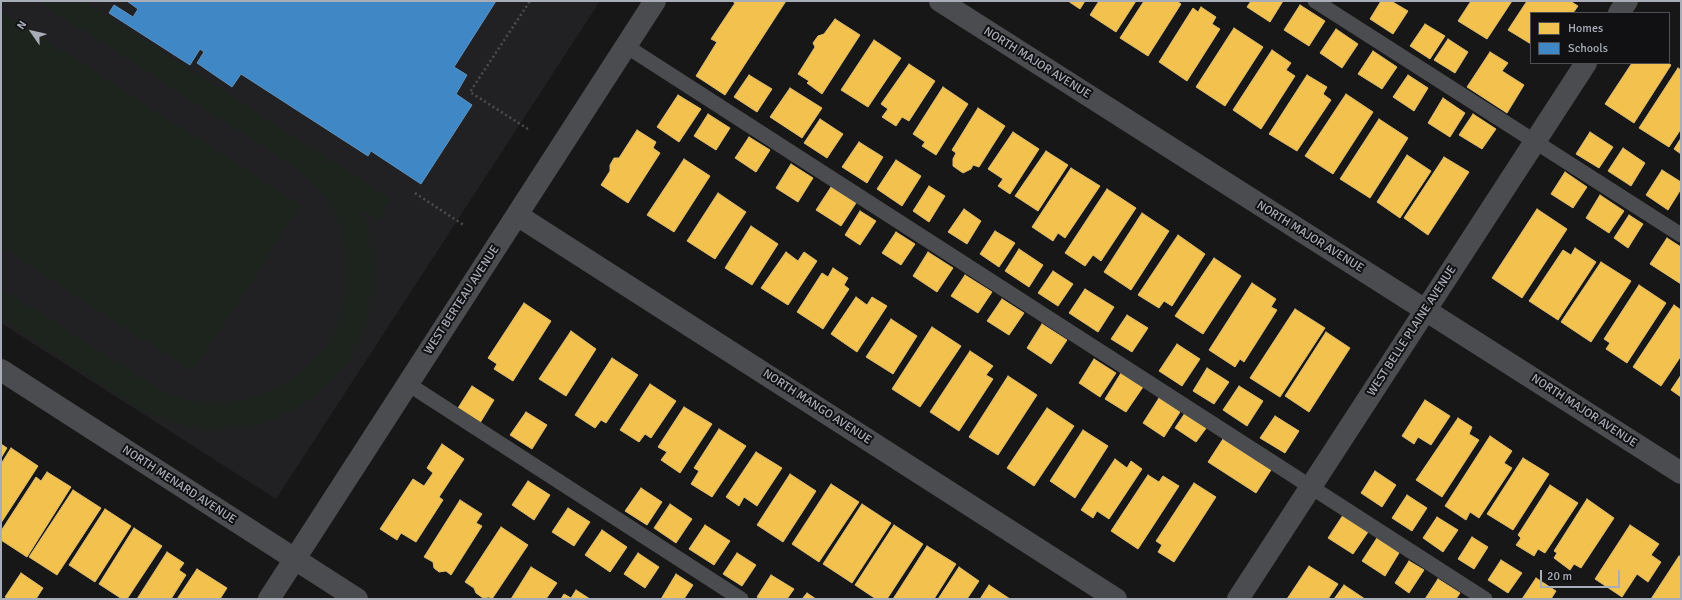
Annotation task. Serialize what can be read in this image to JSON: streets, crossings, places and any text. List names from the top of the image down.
{
  "streets": {
    "street": [
      "NORTH MAJOR AVENUE",
      "WEST BERTEAU AVENUE",
      "WEST BELLE PLAINE AVENUE",
      "NORTH MANGO AVENUE",
      "NORTH MENARD AVENUE"
    ]
  },
  "crossings": [
    ["NORTH MAJOR AVENUE", "WEST BELLE PLAINE AVENUE"],
    ["WEST BERTEAU AVENUE", "NORTH MANGO AVENUE"],
    ["WEST BERTEAU AVENUE", "NORTH MENARD AVENUE"]
  ],
  "legend": ["Homes", "Schools"],
  "scale_bar": "20 m",
  "north": "top left"
}
